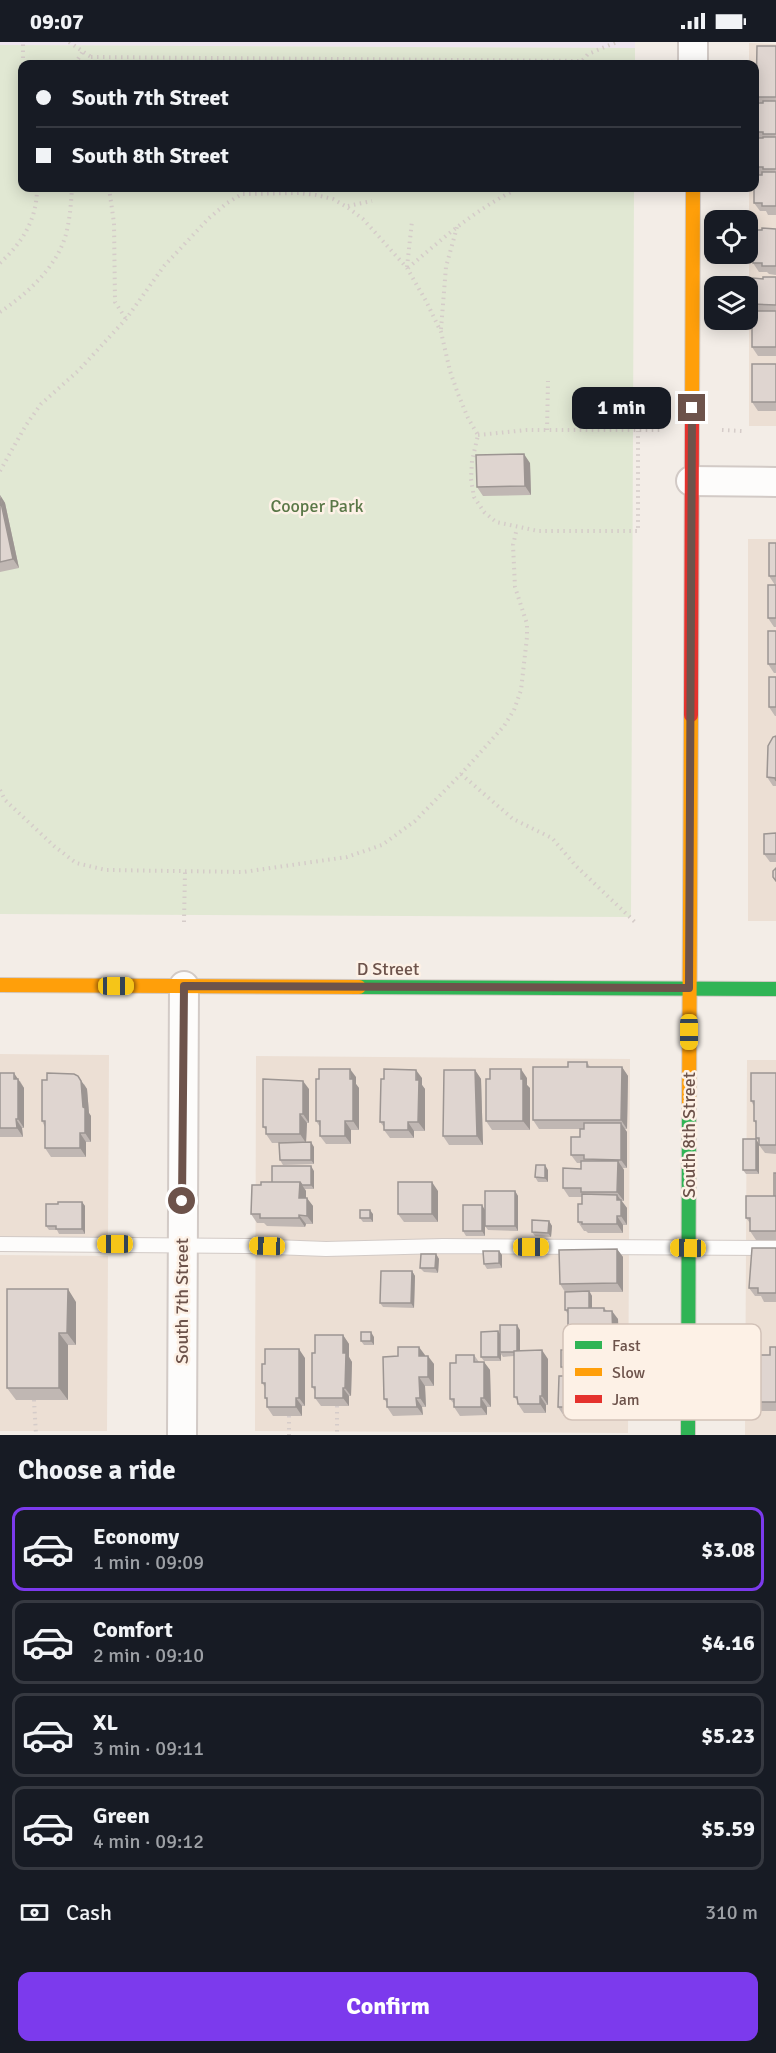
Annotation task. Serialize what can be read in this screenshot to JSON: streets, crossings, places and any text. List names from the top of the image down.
{
  "streets": {
    "street": ["D Street", "South 8th Street", "South 7th Street"]
  },
  "crossings": [
    ["D Street", "South 8th Street"],
    ["D Street", "South 7th Street"]
  ],
  "parks": ["Cooper Park"],
  "legend": ["Fast", "Slow", "Jam"],
  "page": {
    "status": "09:07",
    "banner": ["South 7th Street", "South 8th Street"],
    "bubble": "1 min",
    "heading": "Choose a ride",
    "list": [
      {
        "name": "Economy",
        "note": "1 min · 09:09",
        "value": "$3.08"
      },
      {
        "name": "Comfort",
        "note": "2 min · 09:10",
        "value": "$4.16"
      },
      {
        "name": "XL",
        "note": "3 min · 09:11",
        "value": "$5.23"
      },
      {
        "name": "Green",
        "note": "4 min · 09:12",
        "value": "$5.59"
      }
    ],
    "pay": ["Cash", "310 m"],
    "buttons": "Confirm"
  }
}
